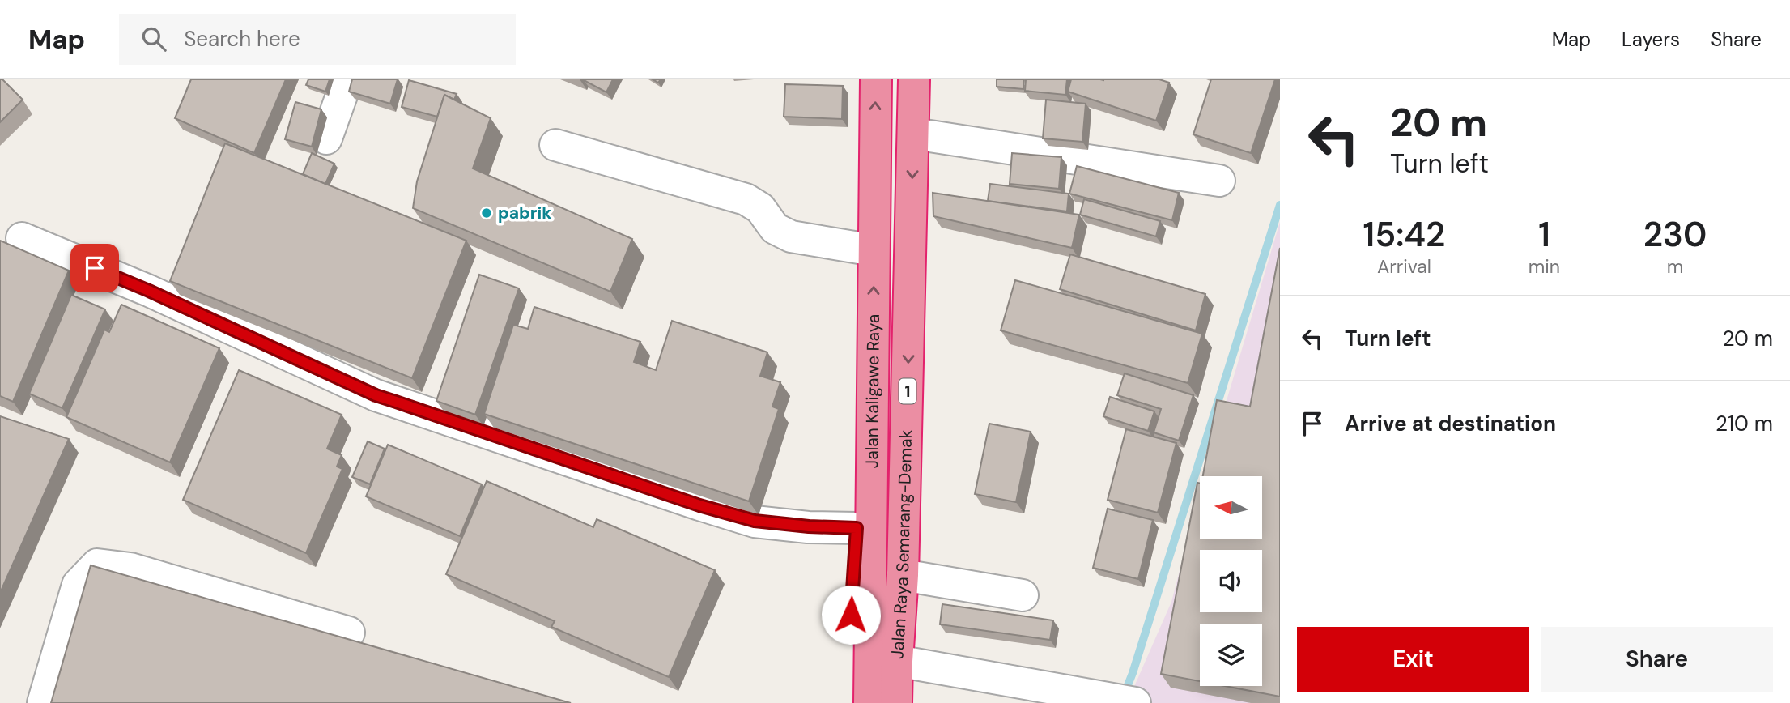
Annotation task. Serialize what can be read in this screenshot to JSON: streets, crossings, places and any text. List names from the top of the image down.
{
  "streets": {
    "highway": ["Jalan Kaligawe Raya", "1", "Jalan Raya Semarang-Demak"]
  },
  "one_way": ["Jalan Kaligawe Raya"],
  "places": ["pabrik"],
  "north": "left",
  "page": {
    "header": "Map",
    "search": "Search here",
    "nav": ["Map", "Layers", "Share"],
    "turn": ["20 m", "Turn left"],
    "eta": [
      "15:42",
      "Arrival",
      "1",
      "min",
      "230",
      "m"
    ],
    "list": [
      {
        "name": "Turn left",
        "value": "20 m"
      },
      {
        "name": "Arrive at destination",
        "value": "210 m"
      }
    ],
    "buttons": ["Exit", "Share"]
  }
}
